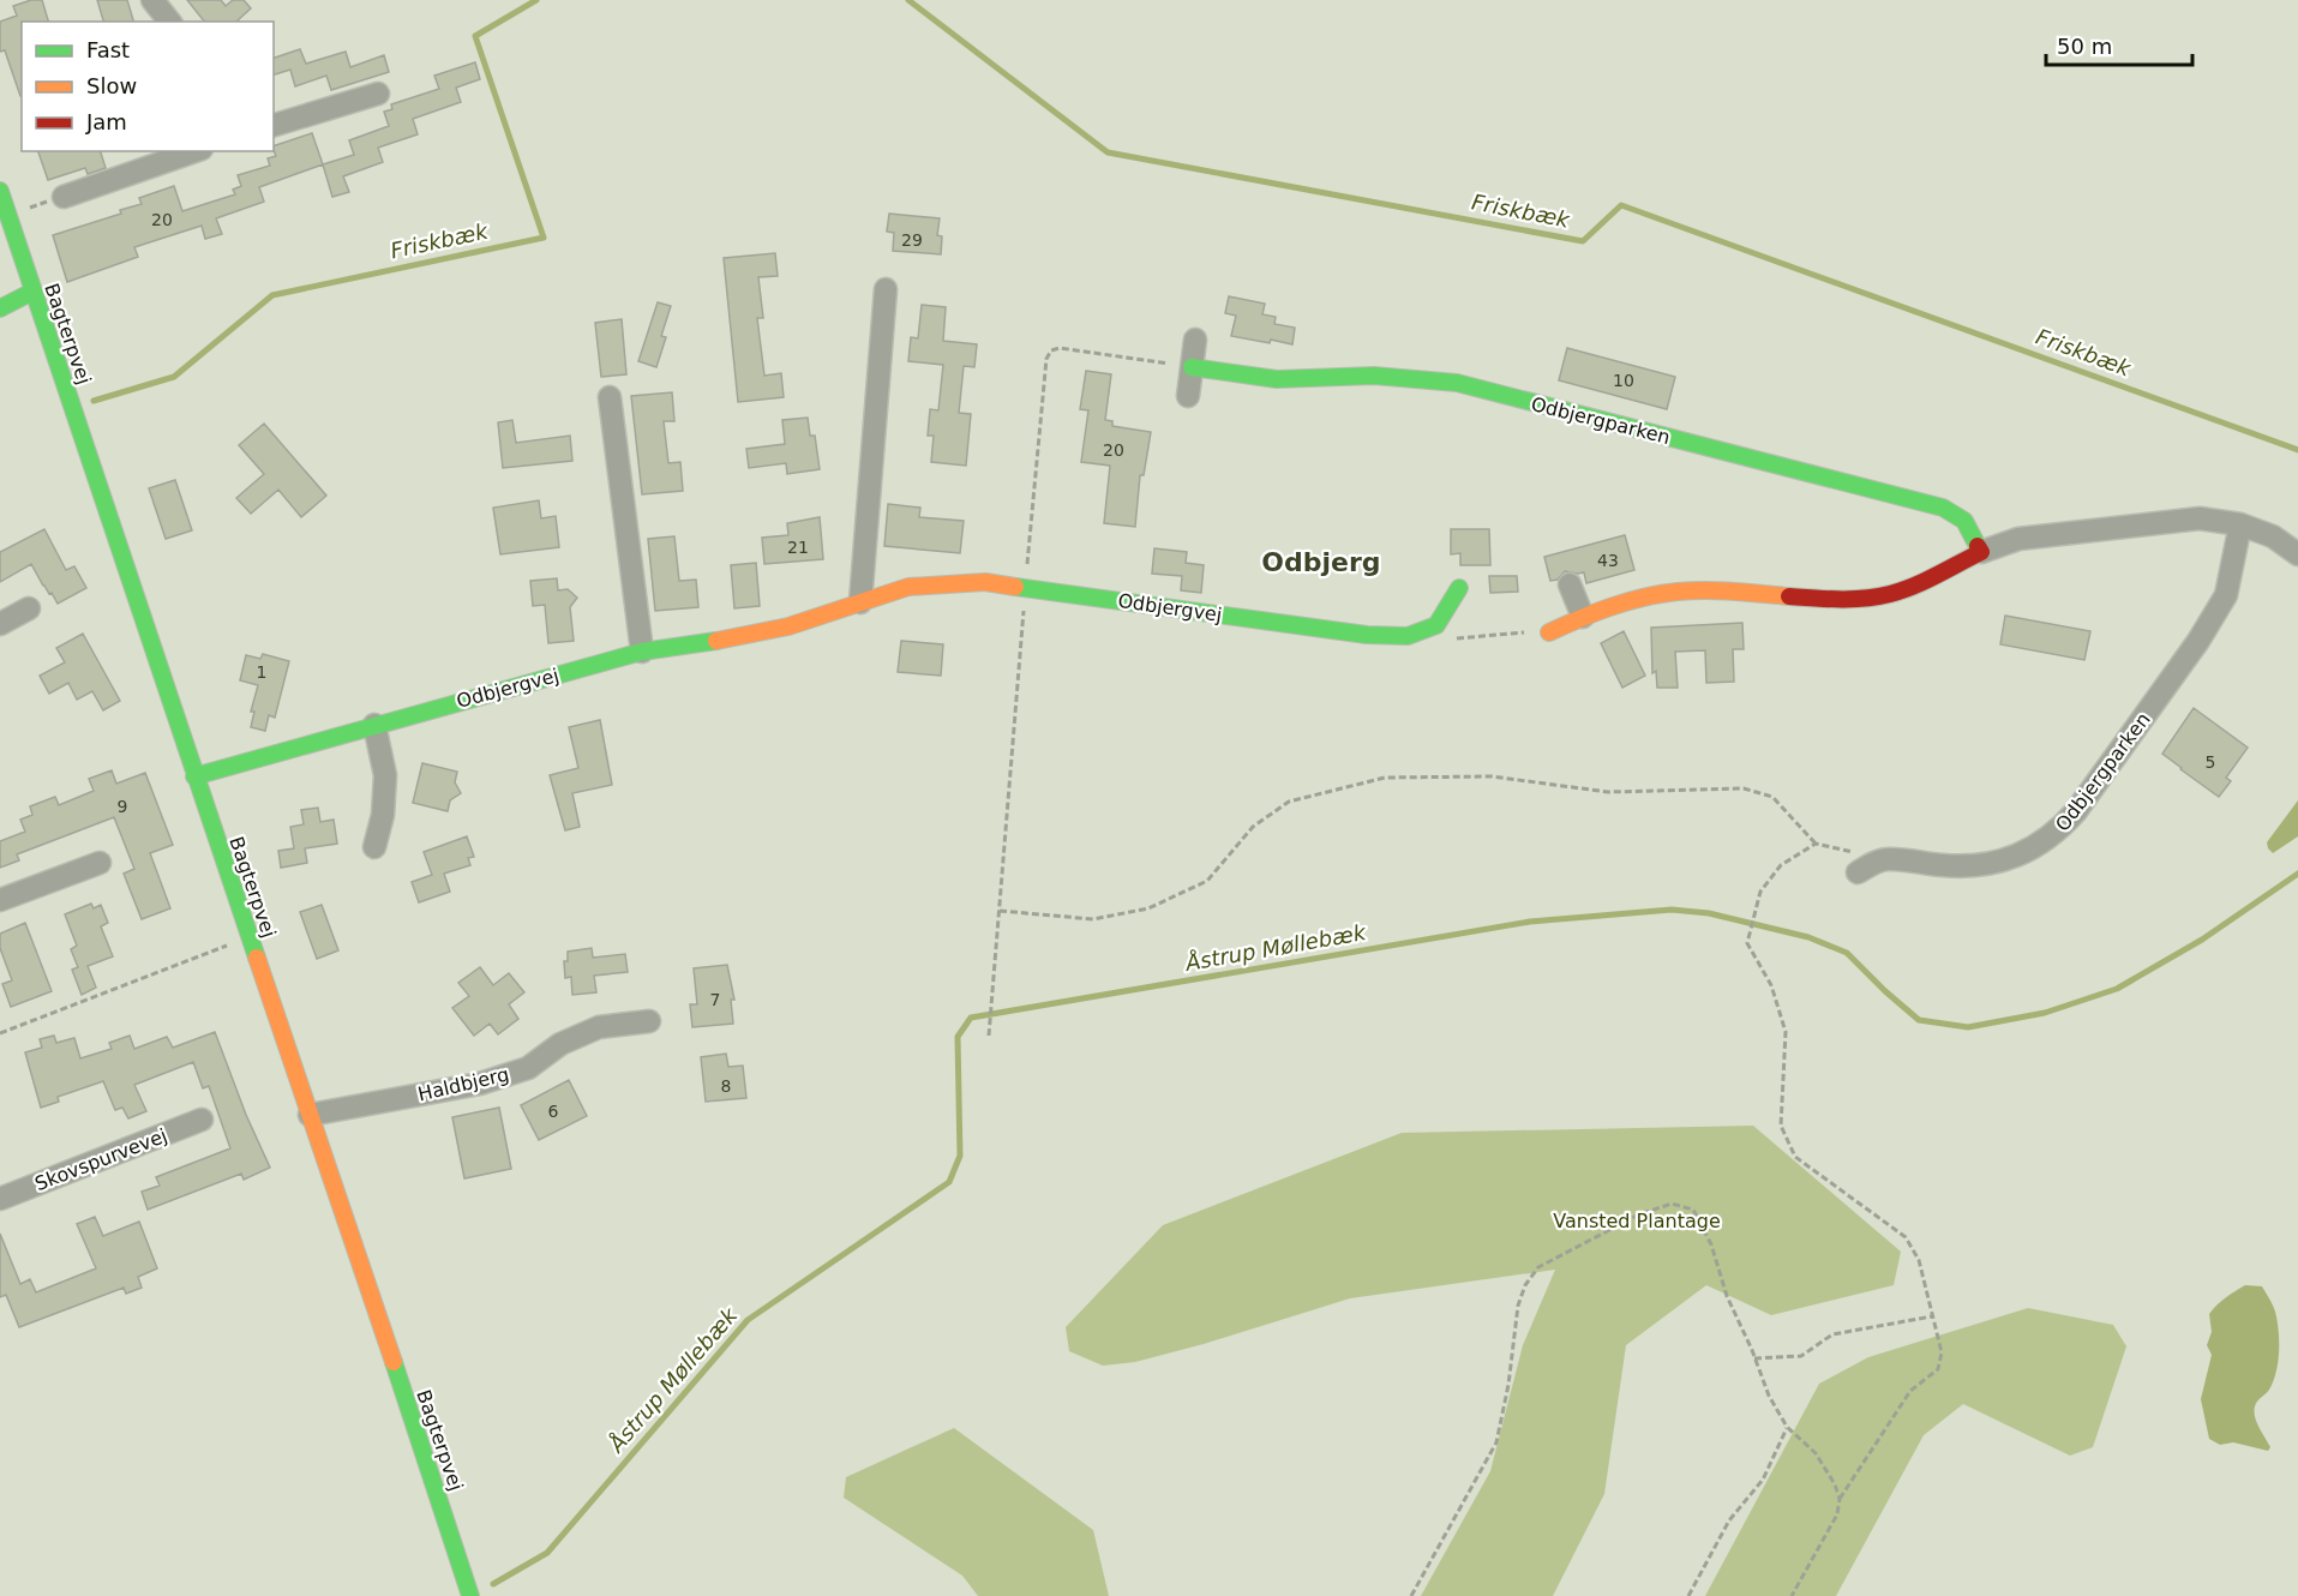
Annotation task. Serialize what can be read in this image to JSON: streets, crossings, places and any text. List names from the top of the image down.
{
  "streets": {
    "street": [
      "Bagterpvej",
      "Odbjergparken",
      "Odbjergvej",
      "Haldbjerg",
      "Skovspurvevej"
    ]
  },
  "crossings": [
    ["Bagterpvej", "Odbjergvej"],
    ["Bagterpvej", "Haldbjerg"]
  ],
  "districts": ["Odbjerg"],
  "water": ["Friskbæk", "Åstrup Møllebæk"],
  "parks": ["Vansted Plantage"],
  "house_numbers": [
    "20",
    "29",
    "10",
    "20",
    "21",
    "43",
    "1",
    "5",
    "9",
    "7",
    "8",
    "6"
  ],
  "legend": ["Fast", "Slow", "Jam"],
  "scale_bar": "50 m"
}
